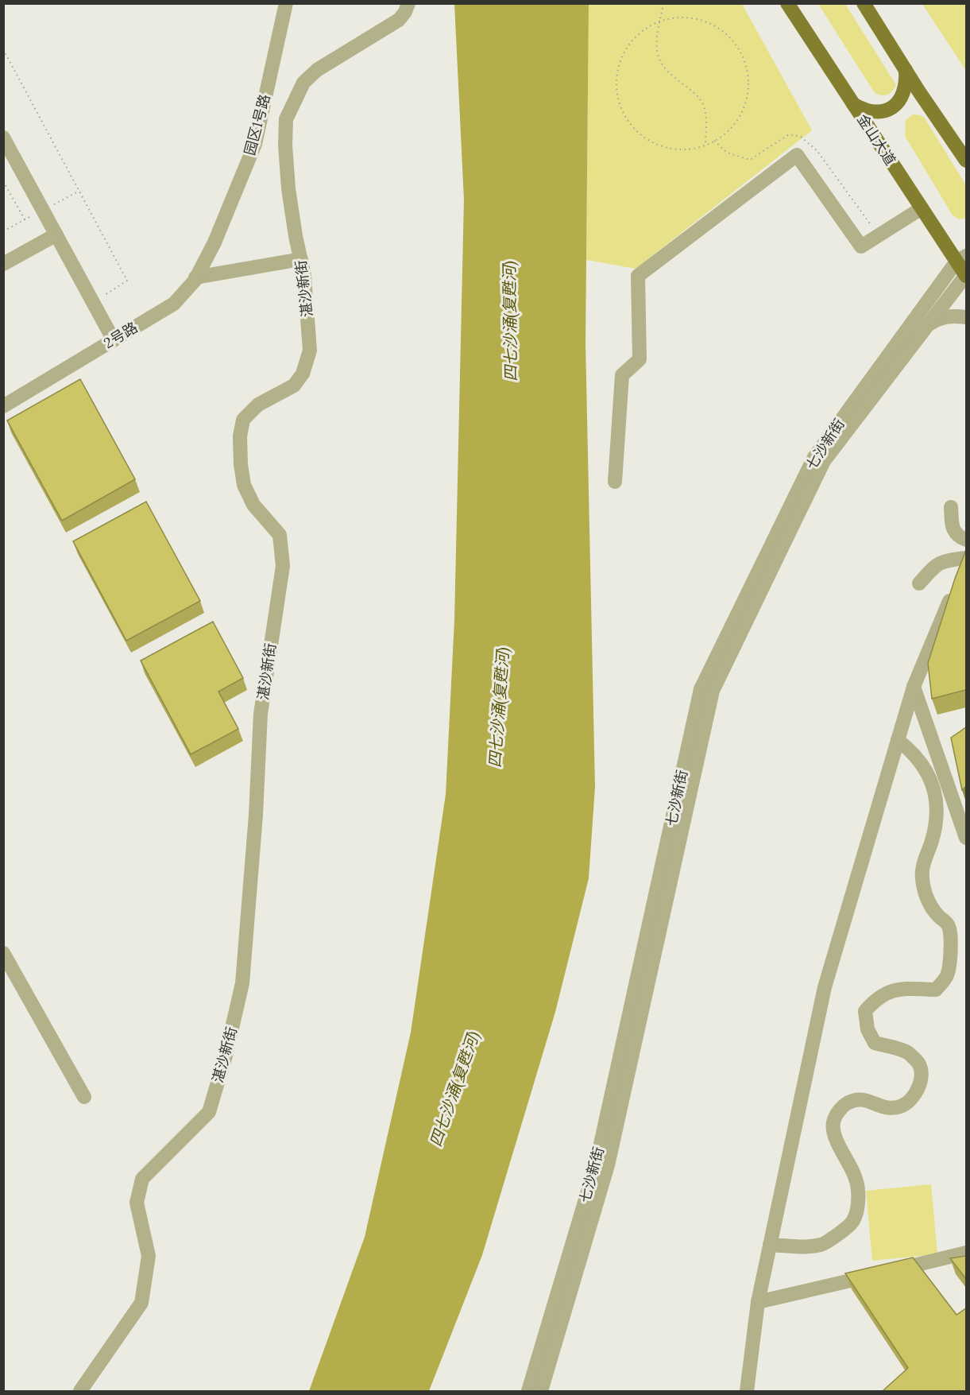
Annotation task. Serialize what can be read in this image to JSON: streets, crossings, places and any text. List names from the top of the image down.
{
  "streets": {
    "main road": ["金山大道"],
    "street": [
      "园区1号路",
      "湛沙新街",
      "2号路",
      "七沙新街"
    ]
  },
  "crossings": [
    ["园区1号路", "2号路"],
    ["金山大道", "七沙新街"]
  ],
  "water": ["四七沙涌(复甦河)"]
}
